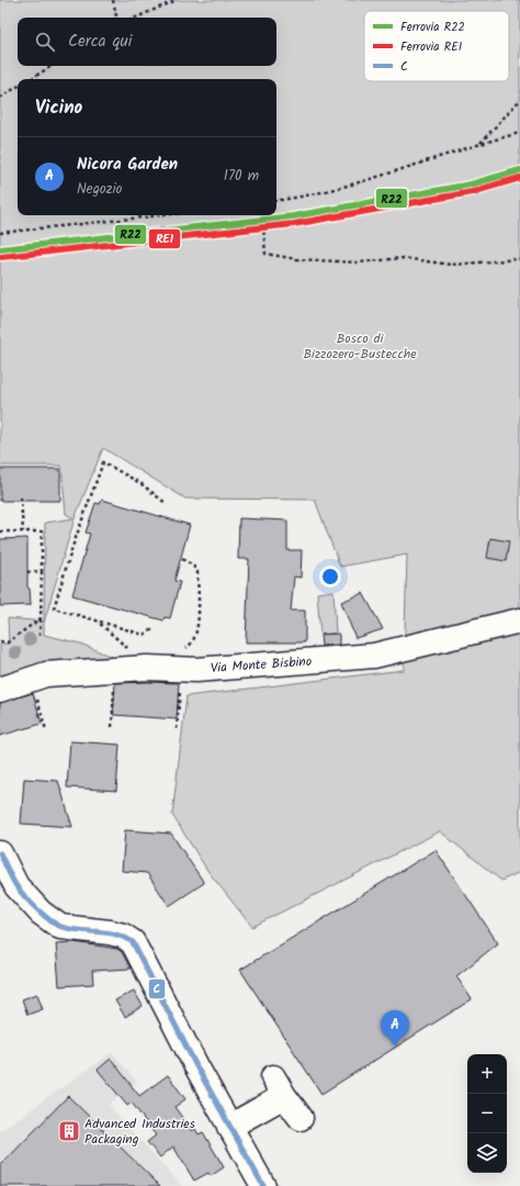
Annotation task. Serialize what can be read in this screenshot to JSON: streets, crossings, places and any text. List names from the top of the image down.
{
  "streets": {
    "street": ["Via Monte Bisbino"]
  },
  "parks": ["Bosco di Bizzozero-Bustecche"],
  "places": {
    "building": ["Advanced Industries Packaging"]
  },
  "lines": ["rail line R22", "rail line RE1", "transit line C"],
  "legend": ["Ferrovia R22", "Ferrovia RE1", "C"],
  "page": {
    "search": "Cerca qui",
    "heading": "Vicino",
    "list": [
      {
        "mark": "A",
        "name": "Nicora Garden",
        "note": "Negozio",
        "value": "170 m"
      }
    ],
    "pins": "A",
    "map_buttons": ["+", "−"]
  }
}
